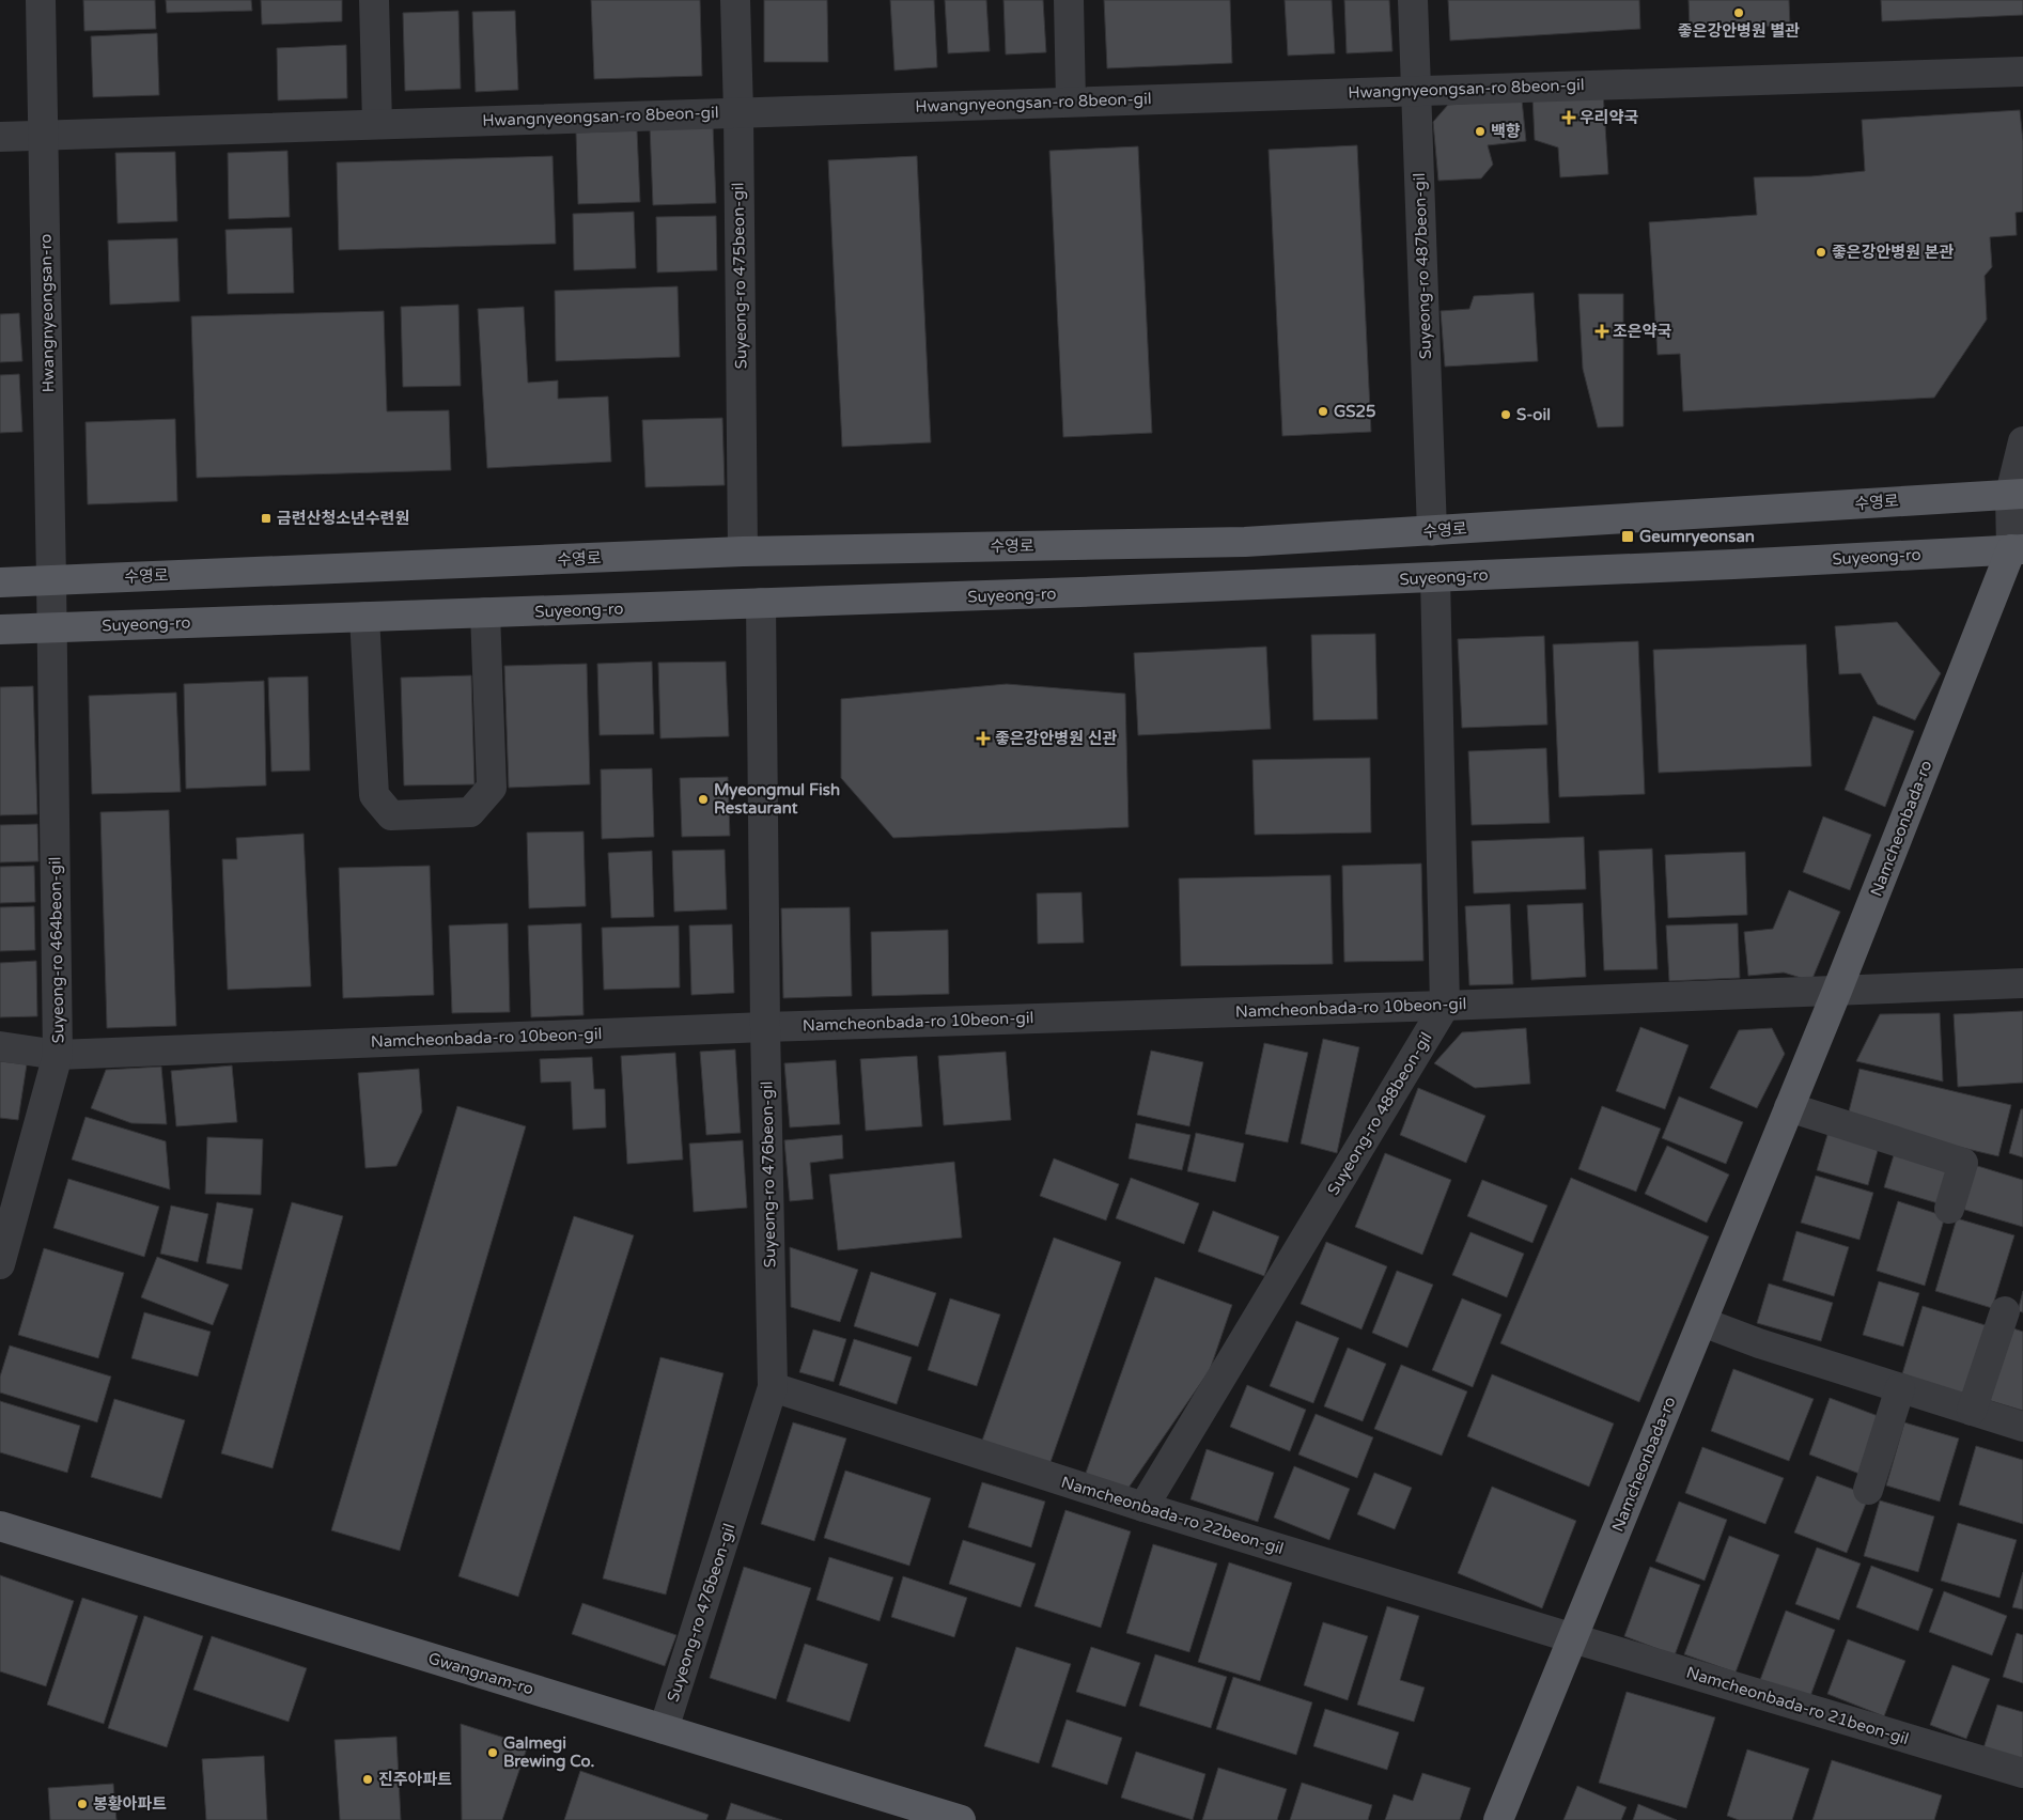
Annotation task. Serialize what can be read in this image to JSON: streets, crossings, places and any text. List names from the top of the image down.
{
  "streets": {
    "main road": [
      "수영로",
      "Suyeong-ro",
      "Namcheonbada-ro",
      "Gwangnam-ro"
    ],
    "street": [
      "Hwangnyeongsan-ro 8beon-gil",
      "Suyeong-ro 487beon-gil",
      "Suyeong-ro 475beon-gil",
      "Hwangnyeongsan-ro",
      "Suyeong-ro 464beon-gil",
      "Namcheonbada-ro 10beon-gil",
      "Suyeong-ro 488beon-gil",
      "Suyeong-ro 476beon-gil",
      "Namcheonbada-ro 22beon-gil",
      "Namcheonbada-ro 21beon-gil"
    ]
  },
  "crossings": [
    ["Hwangnyeongsan-ro 8beon-gil", "Suyeong-ro 487beon-gil"],
    ["Hwangnyeongsan-ro 8beon-gil", "Suyeong-ro 475beon-gil"],
    ["Hwangnyeongsan-ro 8beon-gil", "Hwangnyeongsan-ro"],
    ["Suyeong-ro 487beon-gil", "수영로"],
    ["Suyeong-ro 475beon-gil", "수영로"],
    ["Hwangnyeongsan-ro", "수영로"],
    ["Hwangnyeongsan-ro", "Suyeong-ro"],
    ["Hwangnyeongsan-ro", "Suyeong-ro 464beon-gil"],
    ["Suyeong-ro", "Namcheonbada-ro"],
    ["Suyeong-ro", "Suyeong-ro 464beon-gil"],
    ["Suyeong-ro", "Suyeong-ro 476beon-gil"],
    ["Namcheonbada-ro", "Namcheonbada-ro 10beon-gil"],
    ["Namcheonbada-ro", "Namcheonbada-ro 22beon-gil"],
    ["Namcheonbada-ro", "Namcheonbada-ro 21beon-gil"],
    ["Suyeong-ro 464beon-gil", "Namcheonbada-ro 10beon-gil"],
    ["Namcheonbada-ro 10beon-gil", "Suyeong-ro 488beon-gil"],
    ["Namcheonbada-ro 10beon-gil", "Suyeong-ro 476beon-gil"],
    ["Suyeong-ro 488beon-gil", "Namcheonbada-ro 22beon-gil"],
    ["Suyeong-ro 476beon-gil", "Namcheonbada-ro 22beon-gil"],
    ["Suyeong-ro 476beon-gil", "Gwangnam-ro"],
    ["Namcheonbada-ro 22beon-gil", "Namcheonbada-ro 21beon-gil"]
  ],
  "places": {
    "other": [
      "좋은강안병원 별관",
      "백향",
      "좋은강안병원 본관",
      "GS25",
      "S-oil",
      "Myeongmul Fish Restaurant",
      "Galmegi Brewing Co.",
      "진주아파트",
      "봉황아파트"
    ],
    "health": ["우리약국", "조은약국", "좋은강안병원 신관"],
    "transit": ["금련산청소년수련원", "Geumryeonsan"]
  }
}
